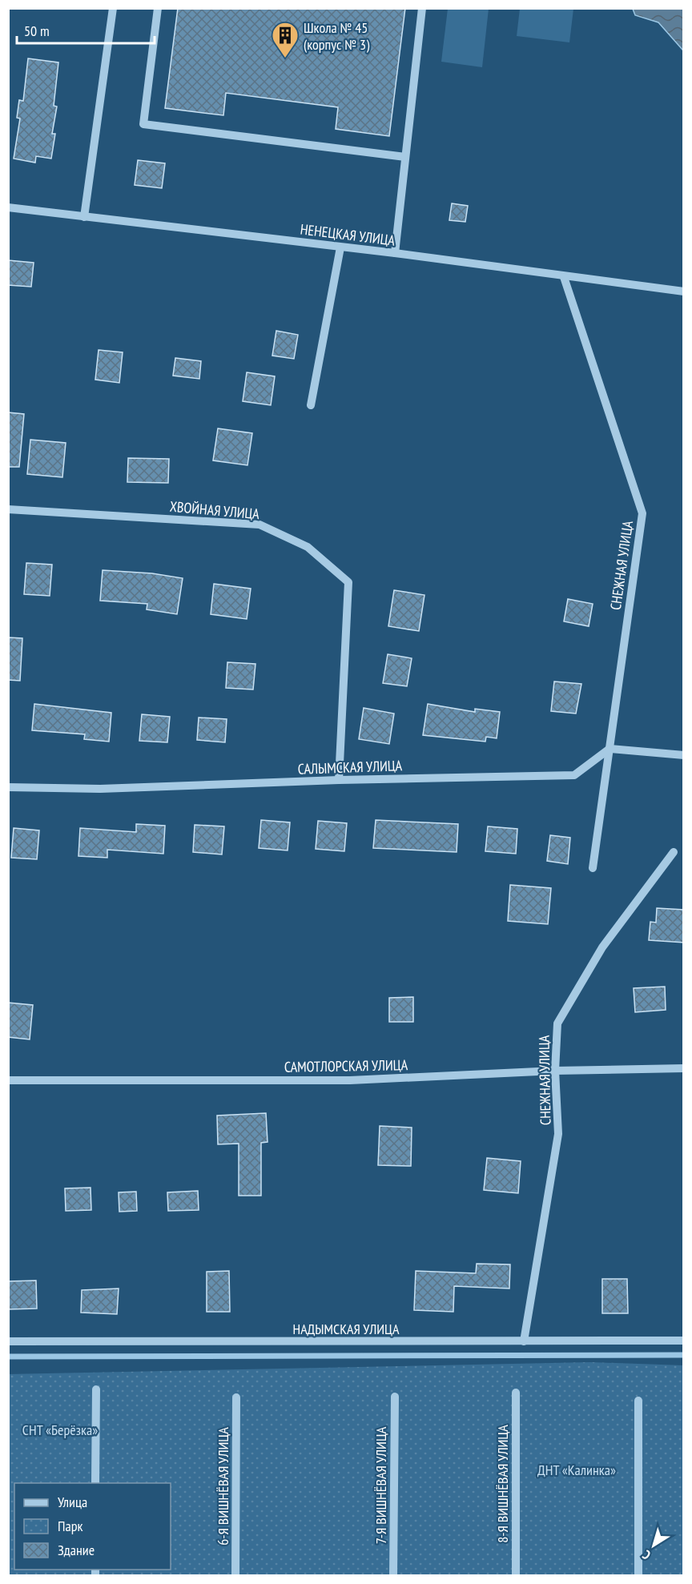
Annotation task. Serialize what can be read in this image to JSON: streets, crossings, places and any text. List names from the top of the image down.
{
  "streets": {
    "street": [
      "НЕНЕЦКАЯ УЛИЦА",
      "ХВОЙНАЯ УЛИЦА",
      "СНЕЖНАЯ УЛИЦА",
      "САЛЫМСКАЯ УЛИЦА",
      "САМОТЛОРСКАЯ УЛИЦА",
      "НАДЫМСКАЯ УЛИЦА",
      "8-Я ВИШНЁВАЯ УЛИЦА",
      "7-Я ВИШНЁВАЯ УЛИЦА",
      "6-Я ВИШНЁВАЯ УЛИЦА"
    ]
  },
  "crossings": [
    ["НЕНЕЦКАЯ УЛИЦА", "СНЕЖНАЯ УЛИЦА"],
    ["ХВОЙНАЯ УЛИЦА", "САЛЫМСКАЯ УЛИЦА"],
    ["СНЕЖНАЯ УЛИЦА", "САЛЫМСКАЯ УЛИЦА"],
    ["СНЕЖНАЯ УЛИЦА", "САМОТЛОРСКАЯ УЛИЦА"],
    ["СНЕЖНАЯ УЛИЦА", "НАДЫМСКАЯ УЛИЦА"]
  ],
  "parks": ["СНТ «Берёзка»", "ДНТ «Калинка»"],
  "places": {
    "building": ["Школа № 45 (корпус № 3)"]
  },
  "legend": ["Улица", "Парк", "Здание"],
  "scale_bar": "50 m",
  "north": "bottom left"
}
